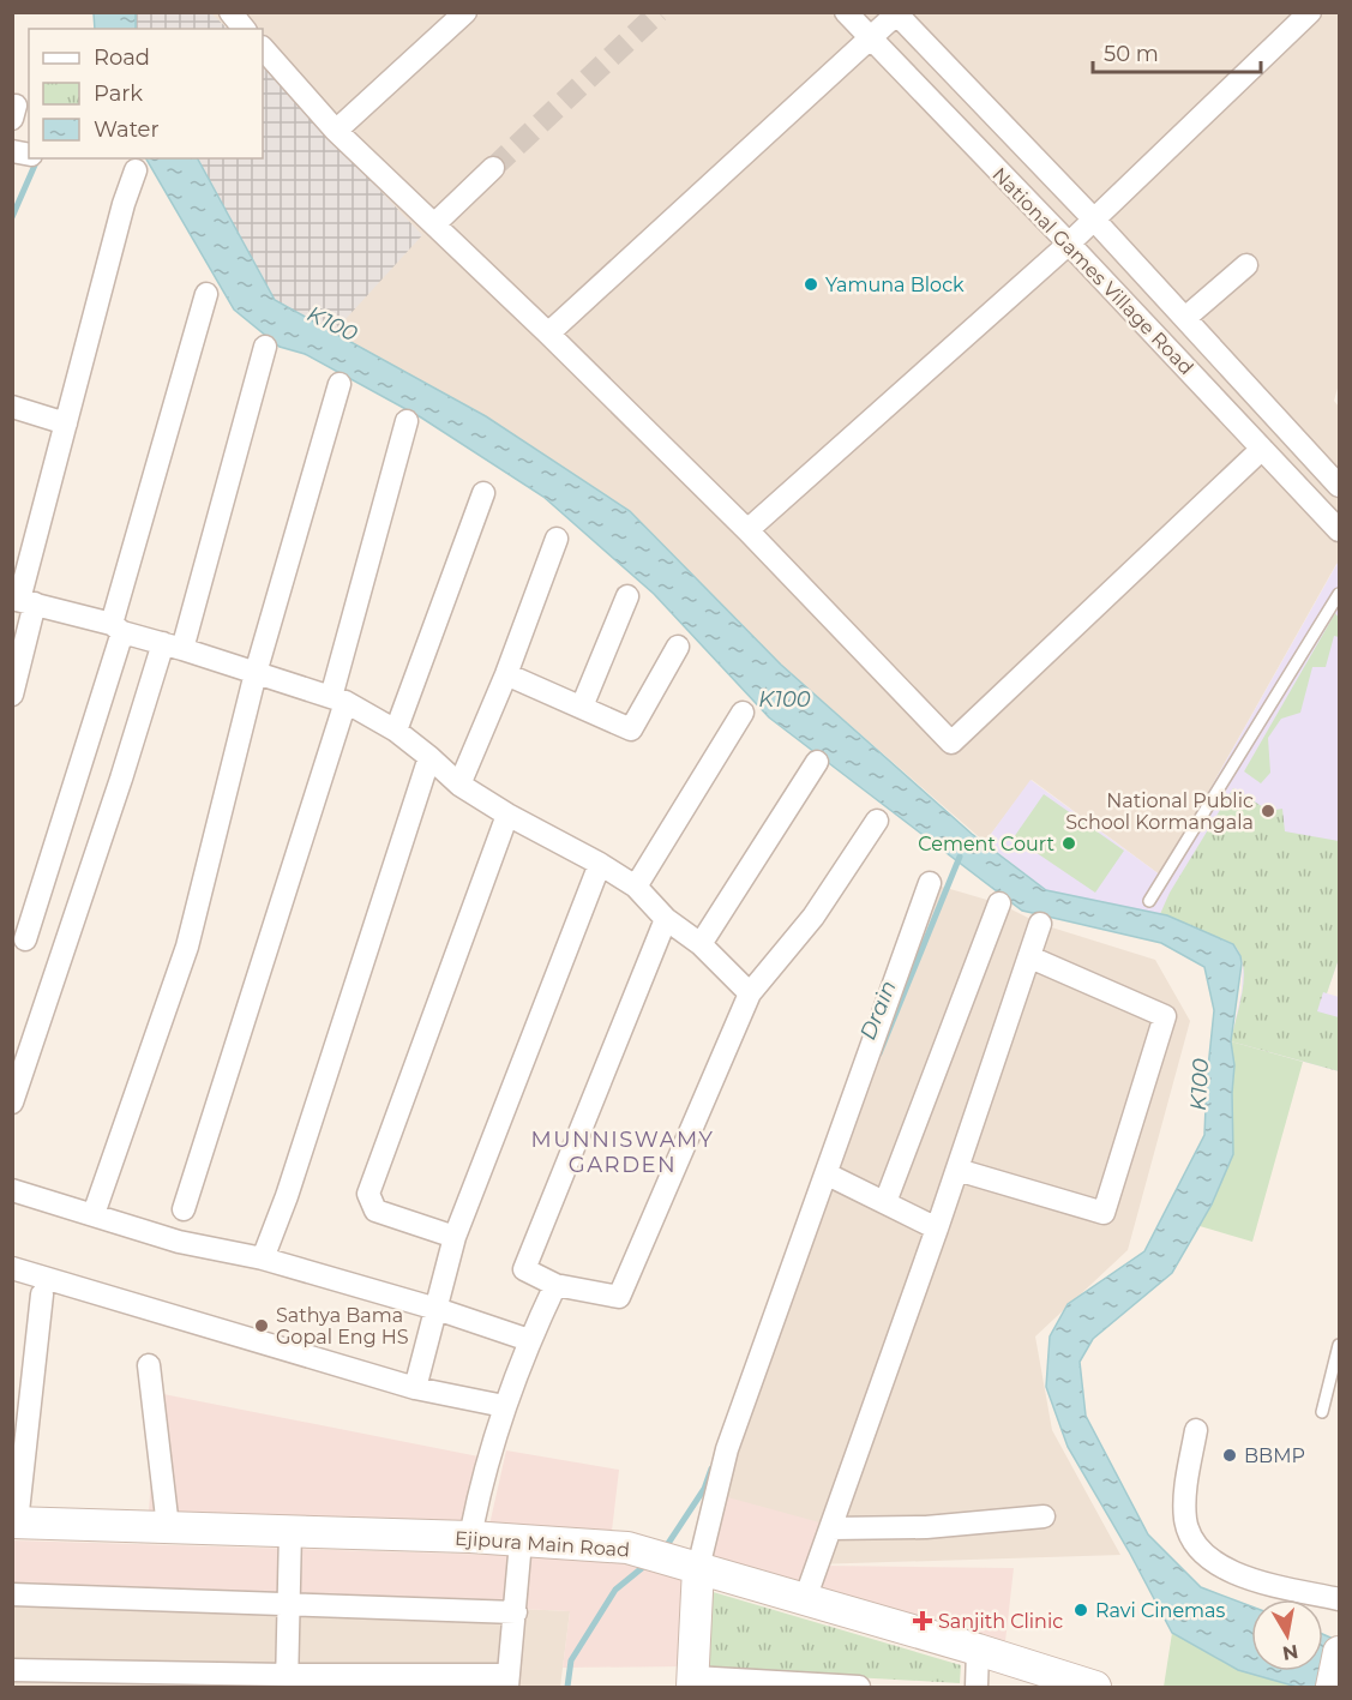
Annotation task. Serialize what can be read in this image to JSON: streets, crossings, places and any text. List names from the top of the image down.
{
  "streets": {
    "street": ["National Games Village Road", "Ejipura Main Road"]
  },
  "districts": ["MUNNISWAMY GARDEN"],
  "water": ["K100", "Drain"],
  "places": {
    "other": [
      "Yamuna Block",
      "National Public School Kormangala",
      "Cement Court",
      "Sathya Bama Gopal Eng HS",
      "BBMP",
      "Ravi Cinemas"
    ],
    "health": ["Sanjith Clinic"]
  },
  "legend": ["Road", "Park", "Water"],
  "scale_bar": "50 m",
  "north": "bottom"
}
